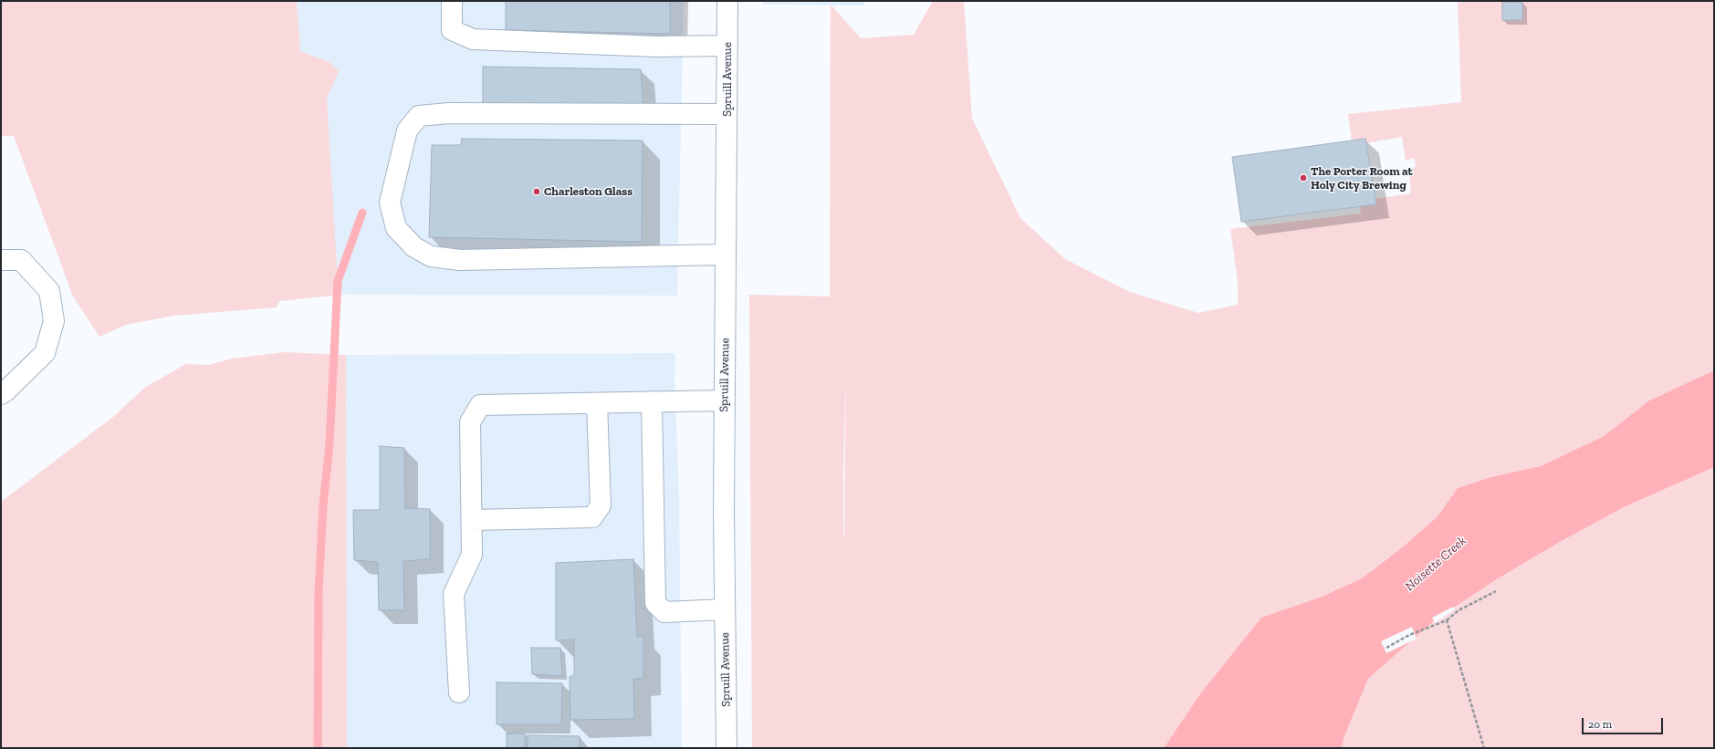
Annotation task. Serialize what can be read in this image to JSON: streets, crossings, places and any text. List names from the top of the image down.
{
  "streets": {
    "street": ["Spruill Avenue"]
  },
  "water": ["Noisette Creek"],
  "places": ["The Porter Room at Holy City Brewing", "Charleston Glass"],
  "scale_bar": "20 m"
}
